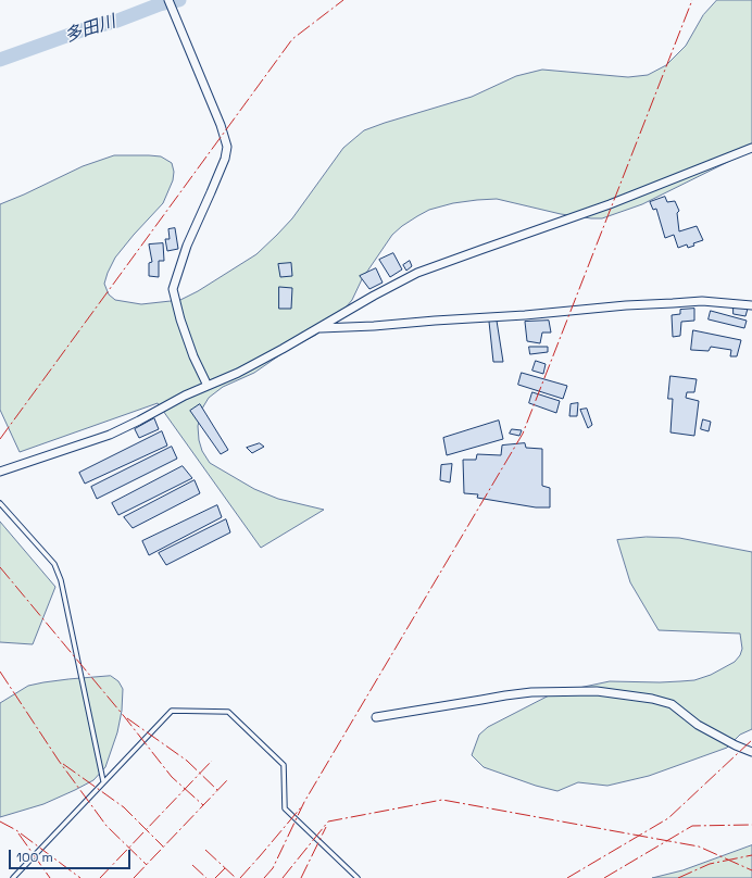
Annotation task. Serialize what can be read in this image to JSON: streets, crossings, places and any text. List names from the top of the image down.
{
  "water": ["多田川"],
  "scale_bar": "100 m"
}
